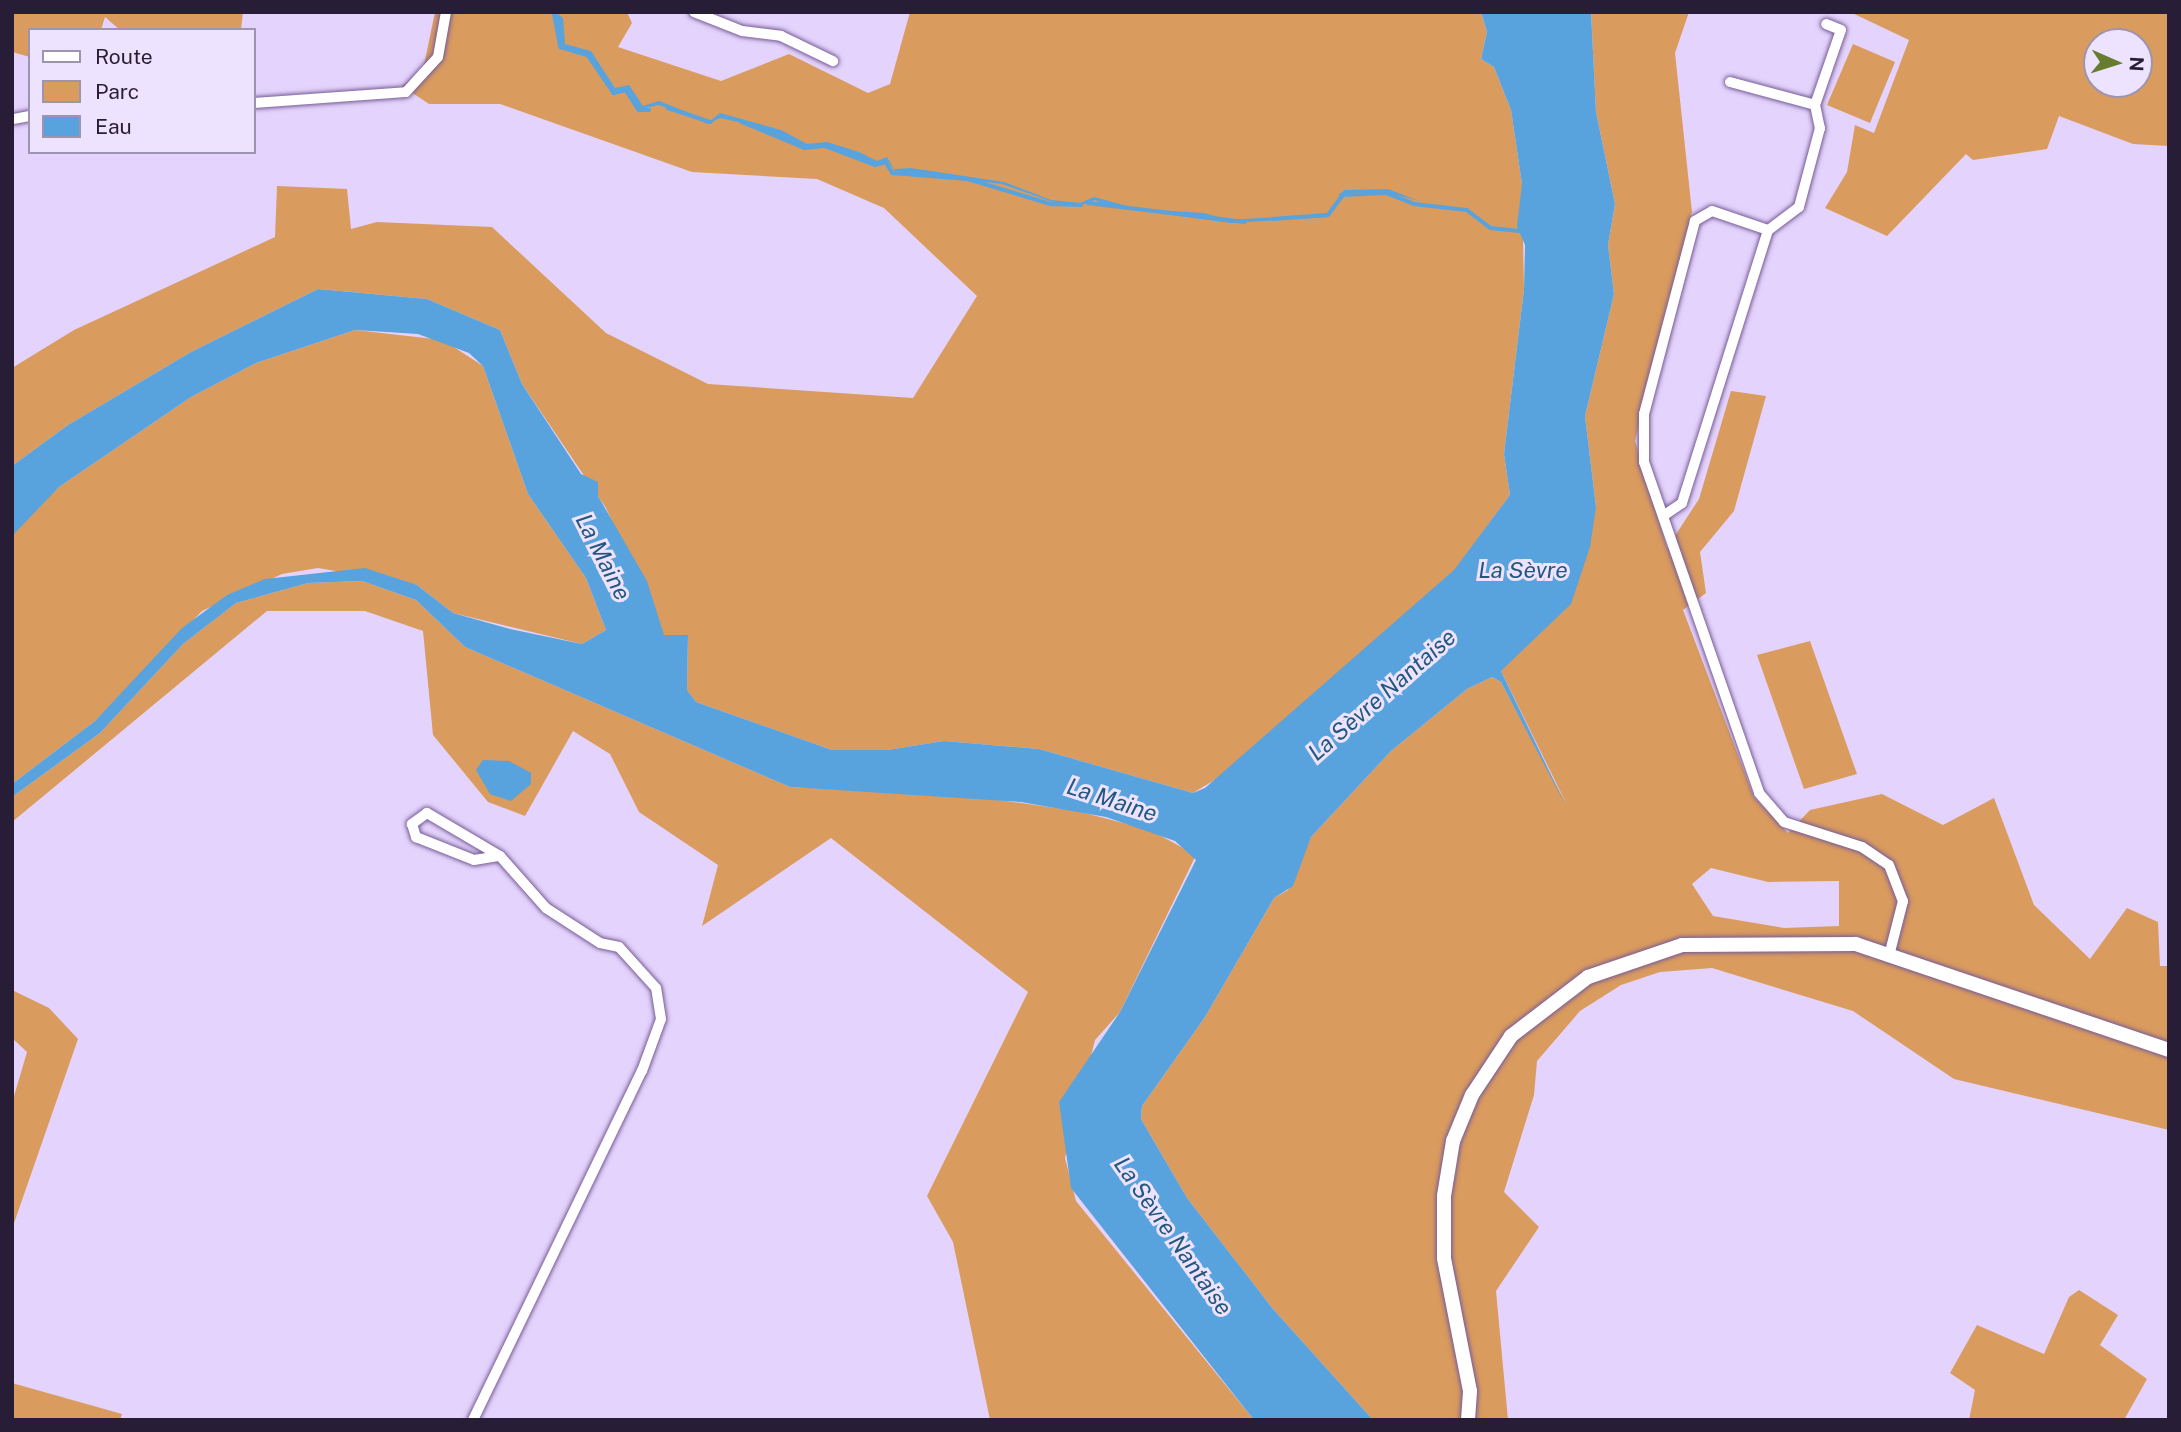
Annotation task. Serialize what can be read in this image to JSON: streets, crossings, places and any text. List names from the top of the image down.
{
  "water": ["La Maine", "La Sèvre", "La Sèvre Nantaise"],
  "legend": ["Route", "Parc", "Eau"],
  "north": "right"
}
